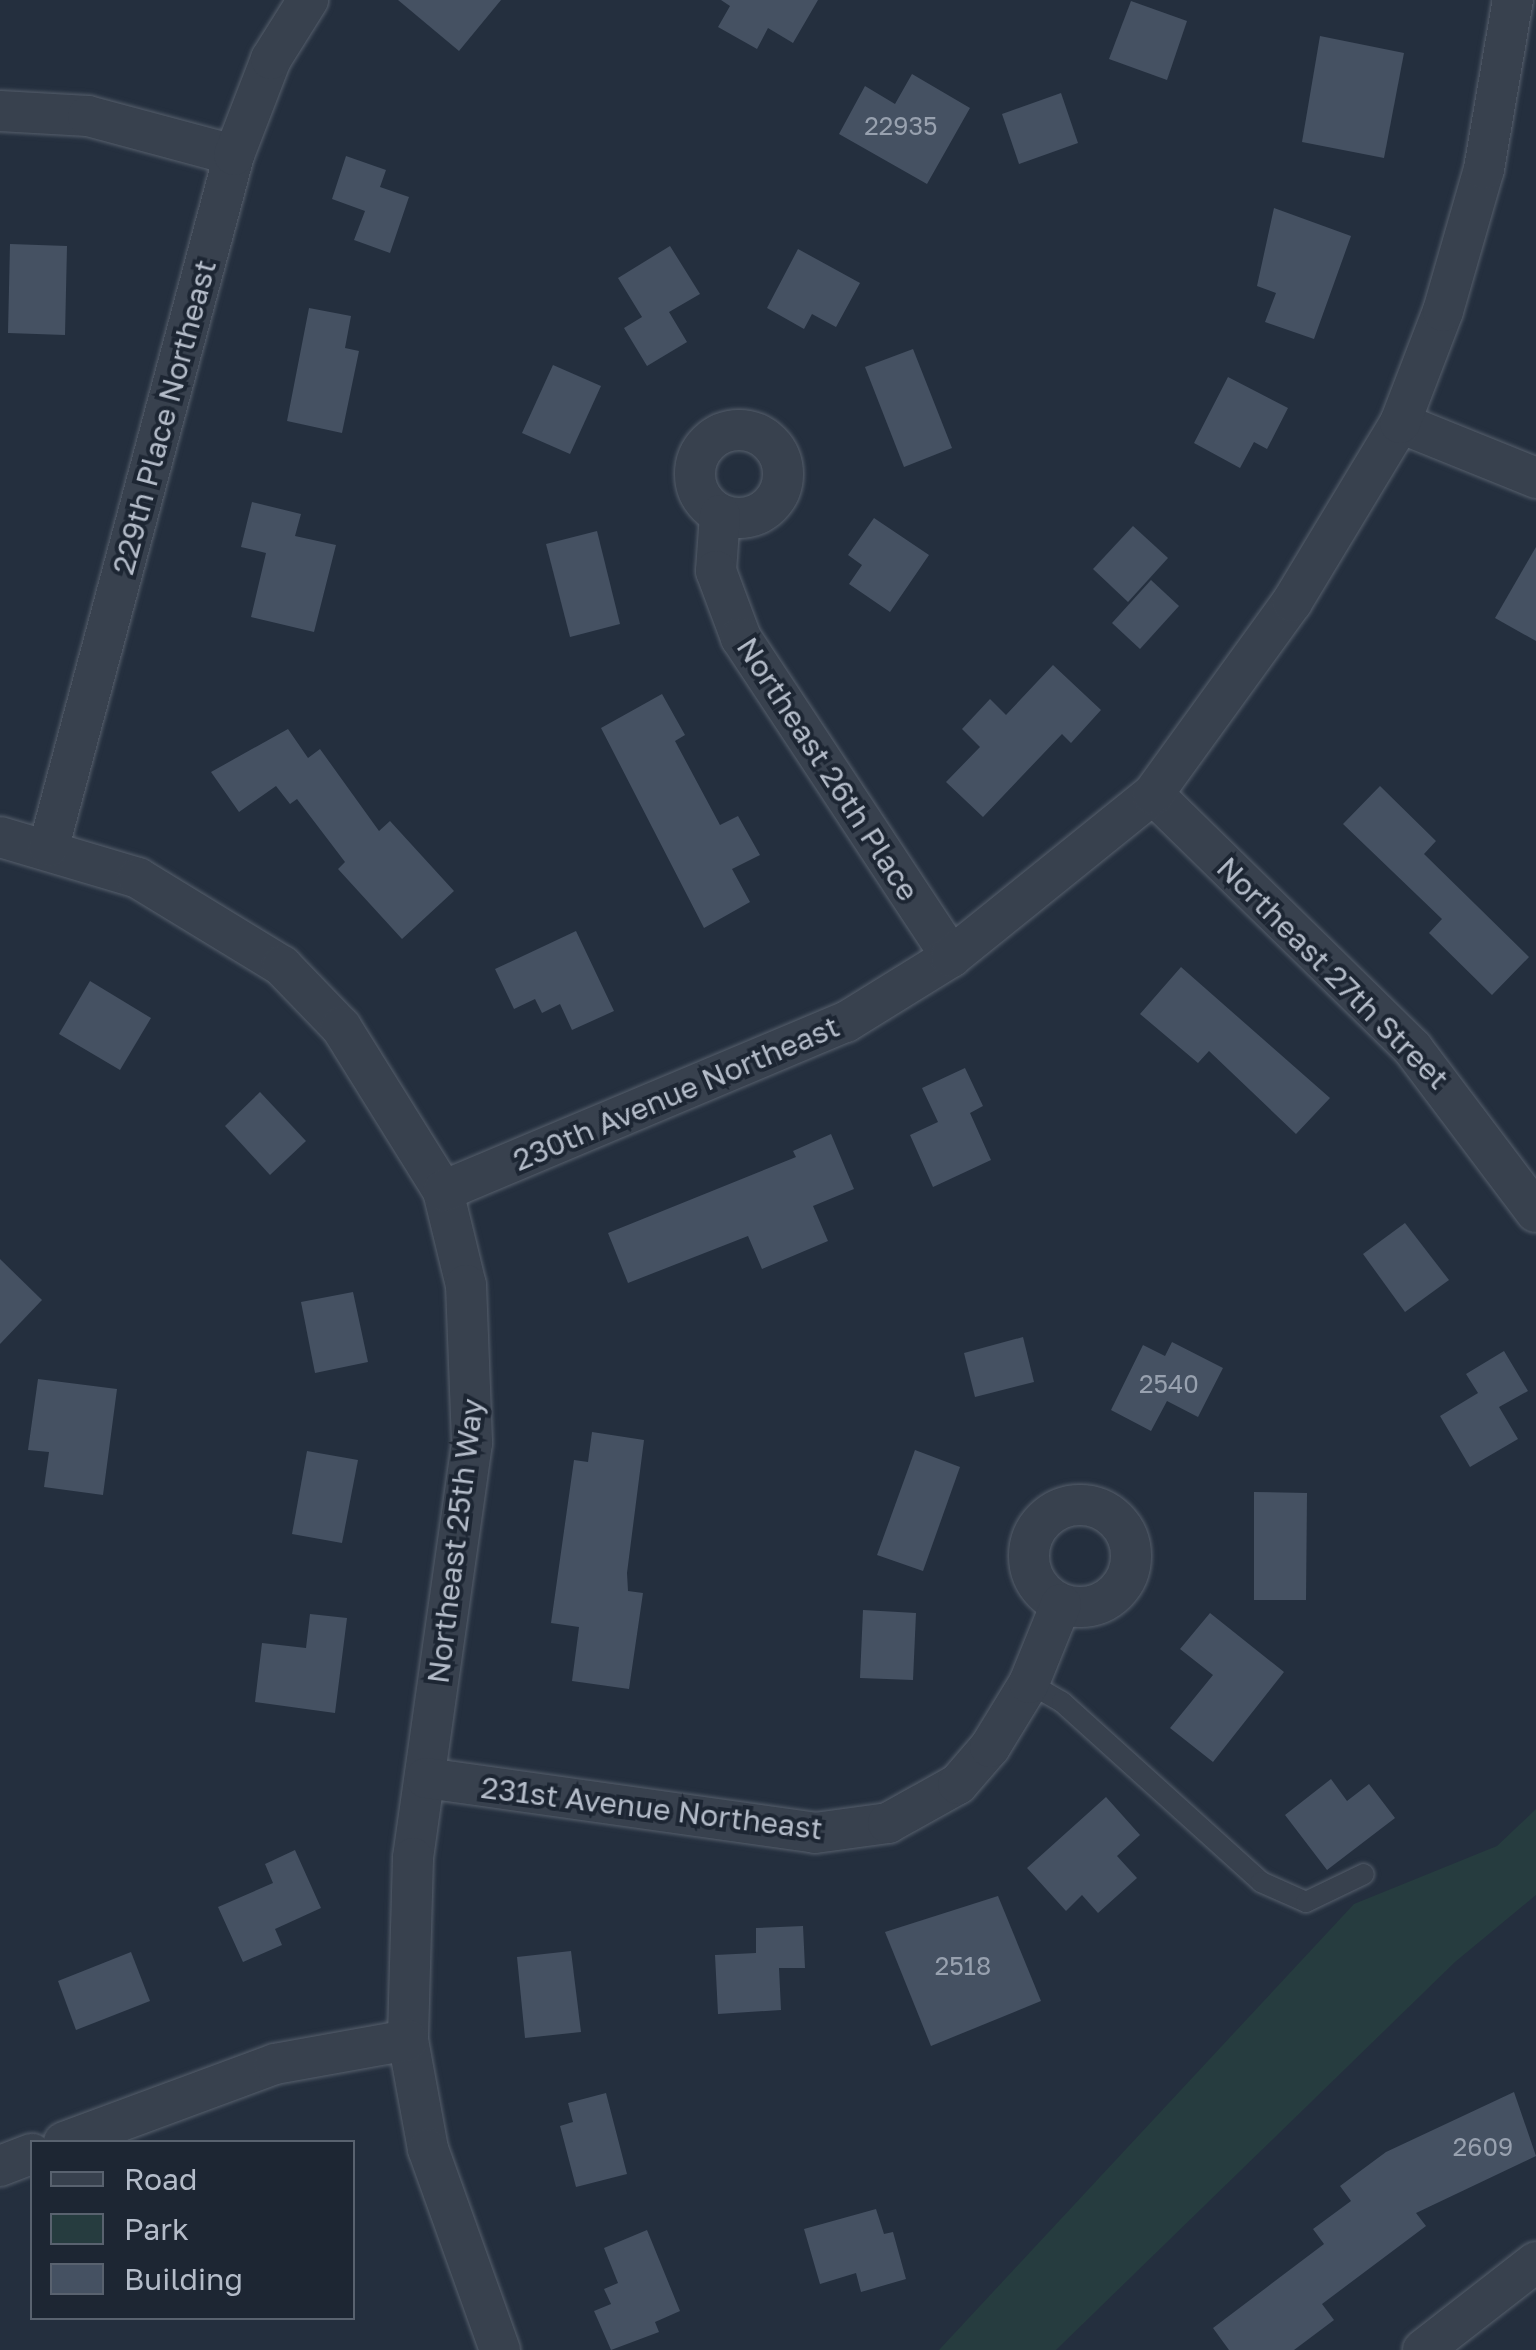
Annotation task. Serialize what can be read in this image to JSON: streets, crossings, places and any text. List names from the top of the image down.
{
  "streets": {
    "street": [
      "229th Place Northeast",
      "Northeast 26th Place",
      "Northeast 27th Street",
      "230th Avenue Northeast",
      "Northeast 25th Way",
      "231st Avenue Northeast"
    ]
  },
  "crossings": [
    ["229th Place Northeast", "Northeast 25th Way"],
    ["Northeast 26th Place", "230th Avenue Northeast"],
    ["Northeast 27th Street", "230th Avenue Northeast"],
    ["230th Avenue Northeast", "Northeast 25th Way"],
    ["Northeast 25th Way", "231st Avenue Northeast"]
  ],
  "house_numbers": [
    "22935",
    "2540",
    "2518",
    "2609"
  ],
  "legend": ["Road", "Park", "Building"]
}
